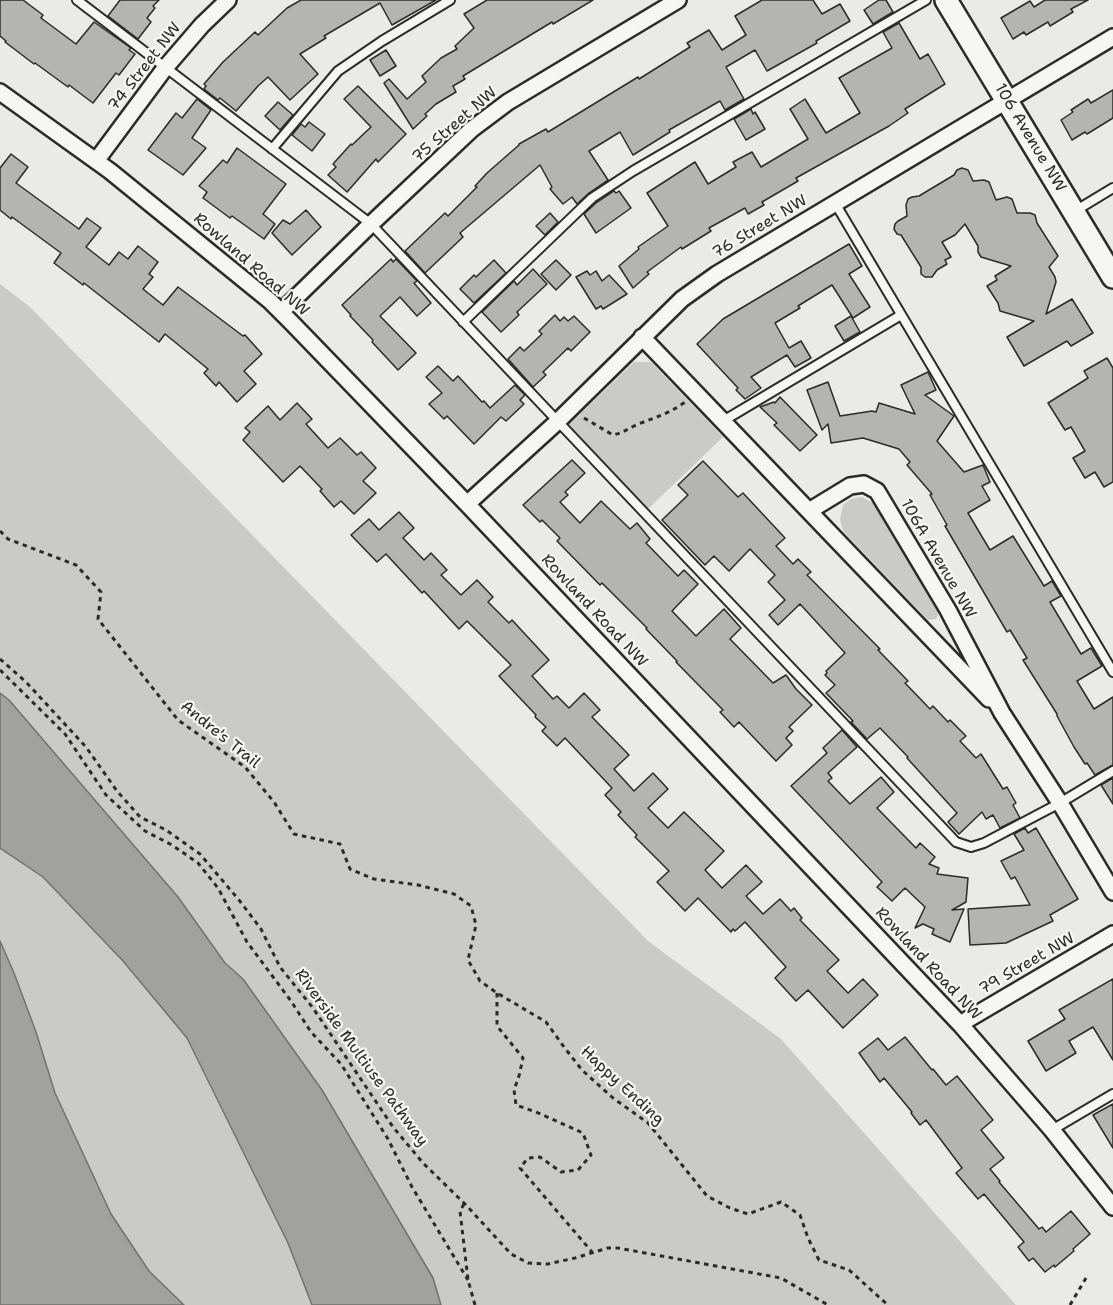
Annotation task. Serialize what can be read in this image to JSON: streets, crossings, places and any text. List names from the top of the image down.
{
  "streets": {
    "main road": ["106 Avenue NW"],
    "street": [
      "74 Street NW",
      "75 Street NW",
      "76 Street NW",
      "Rowland Road NW",
      "106A Avenue NW",
      "79 Street NW"
    ],
    "path": ["Andre's Trail", "Riverside Multiuse Pathway", "Happy Ending"]
  },
  "crossings": [
    ["74 Street NW", "Rowland Road NW"],
    ["75 Street NW", "Rowland Road NW"],
    ["106 Avenue NW", "76 Street NW"],
    ["76 Street NW", "Rowland Road NW"],
    ["76 Street NW", "106A Avenue NW"],
    ["Rowland Road NW", "79 Street NW"],
    ["Andre's Trail", "Happy Ending"]
  ]
}
